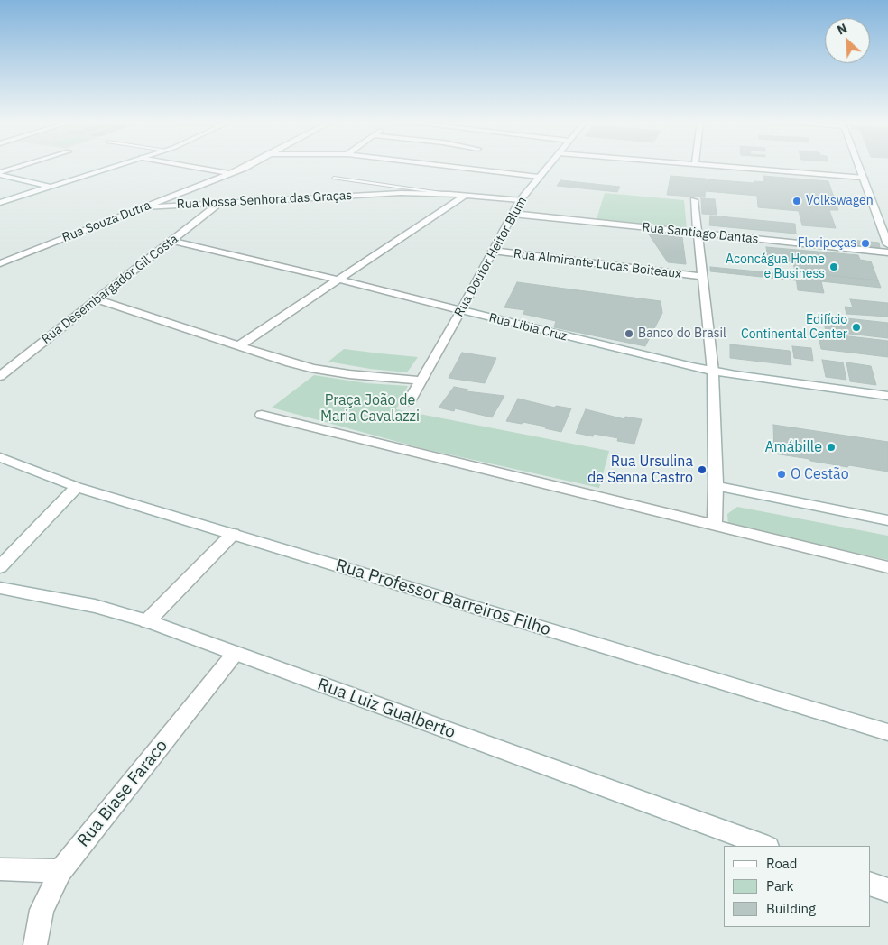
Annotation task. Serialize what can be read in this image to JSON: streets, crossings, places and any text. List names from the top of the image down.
{
  "streets": {
    "street": [
      "Rua Nossa Senhora das Graças",
      "Rua Souza Dutra",
      "Rua Santiago Dantas",
      "Rua Doutor Heitor Blum",
      "Rua Almirante Lucas Boiteaux",
      "Rua Desembargador Gil Costa",
      "Rua Líbia Cruz",
      "Rua Professor Barreiros Filho",
      "Rua Luiz Gualberto",
      "Rua Biase Faraco"
    ]
  },
  "crossings": [
    ["Rua Nossa Senhora das Graças", "Rua Souza Dutra"],
    ["Rua Nossa Senhora das Graças", "Rua Doutor Heitor Blum"],
    ["Rua Nossa Senhora das Graças", "Rua Desembargador Gil Costa"],
    ["Rua Santiago Dantas", "Rua Doutor Heitor Blum"],
    ["Rua Doutor Heitor Blum", "Rua Almirante Lucas Boiteaux"],
    ["Rua Doutor Heitor Blum", "Rua Líbia Cruz"],
    ["Rua Desembargador Gil Costa", "Rua Líbia Cruz"],
    ["Rua Luiz Gualberto", "Rua Biase Faraco"]
  ],
  "parks": ["Praça João de Maria Cavalazzi"],
  "places": [
    "Volkswagen",
    "Floripeças",
    "Aconcágua Home e Business",
    "Edifício Continental Center",
    "Banco do Brasil",
    "Amábille",
    "Rua Ursulina de Senna Castro",
    "O Cestão"
  ],
  "legend": ["Road", "Park", "Building"],
  "north": "top left"
}
